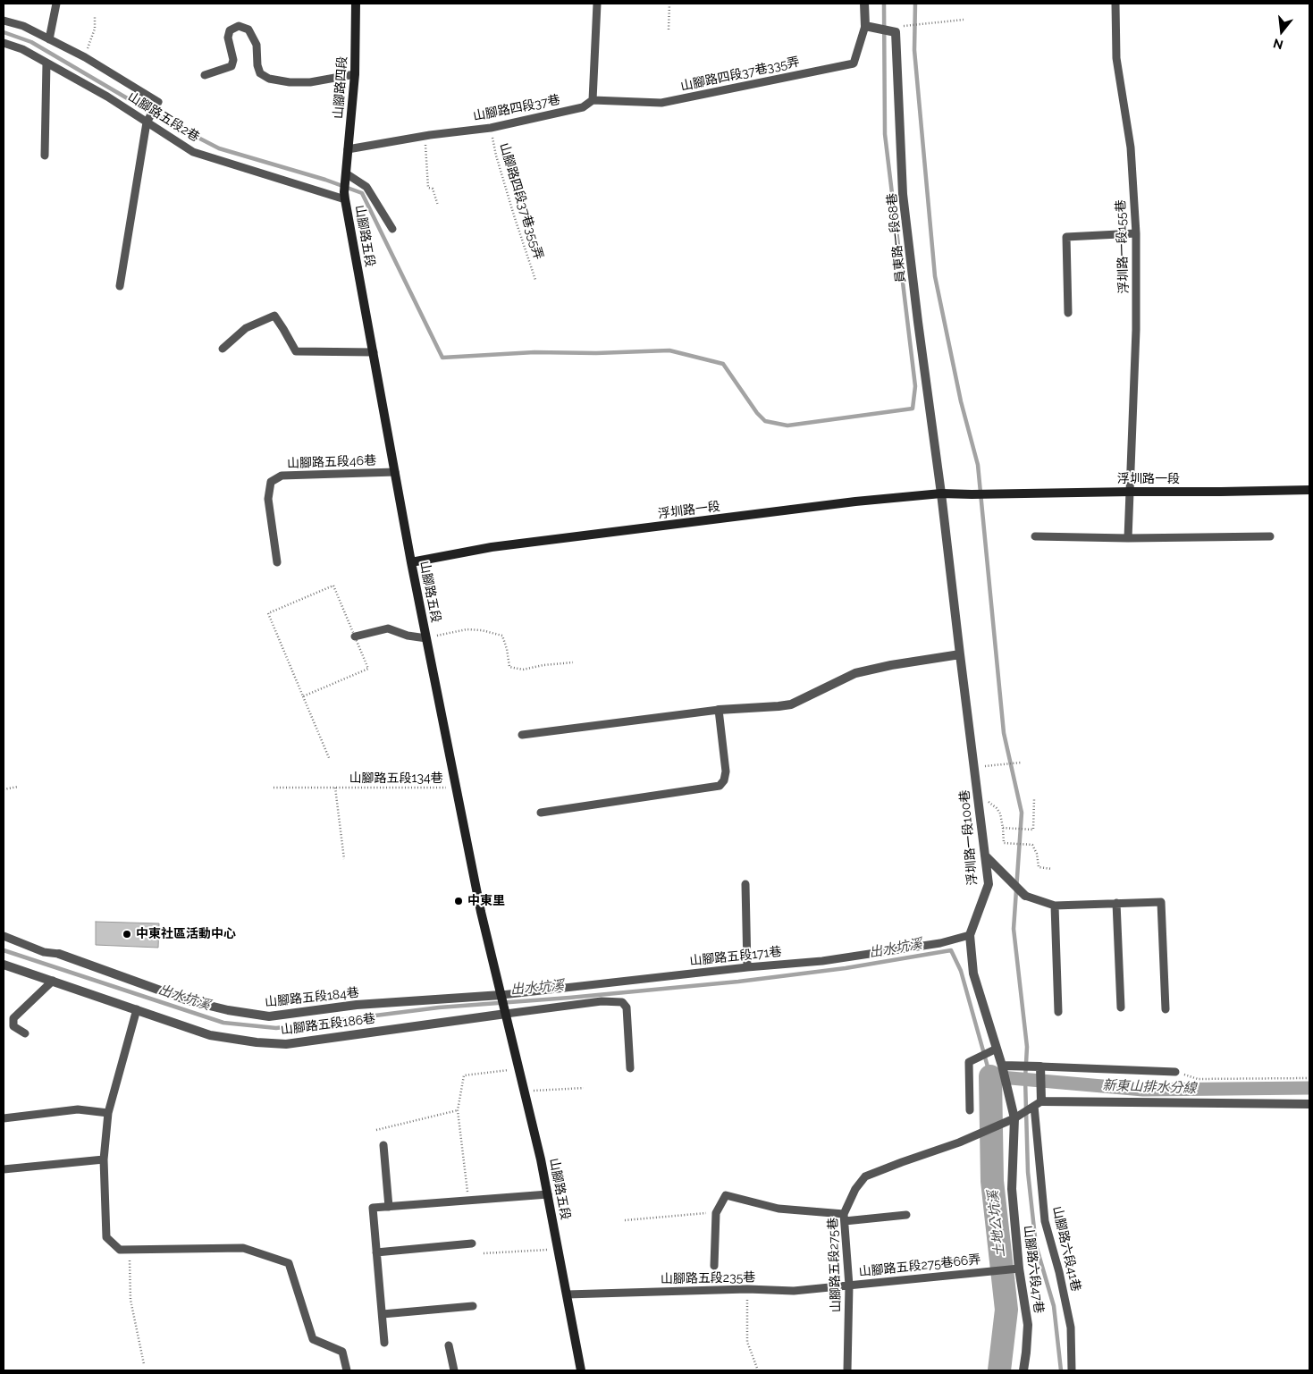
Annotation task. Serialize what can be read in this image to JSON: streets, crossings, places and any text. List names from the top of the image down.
{
  "streets": {
    "main road": ["山腳路四段", "山腳路五段", "浮圳路一段"],
    "street": [
      "員東路一段68巷",
      "浮圳路一段100巷",
      "山腳路五段184巷",
      "山腳路五段186巷",
      "山腳路六段47巷"
    ],
    "lane": [
      "山腳路四段37巷335弄",
      "山腳路四段37巷",
      "山腳路五段2巷",
      "浮圳路一段155巷",
      "山腳路五段46巷",
      "山腳路五段171巷",
      "山腳路六段41巷",
      "山腳路五段275巷",
      "山腳路五段275巷66弄",
      "山腳路五段235巷"
    ],
    "path": ["山腳路四段37巷355弄", "山腳路五段134巷"]
  },
  "crossings": [
    ["山腳路四段37巷335弄", "山腳路四段37巷"],
    ["山腳路四段", "山腳路四段37巷"],
    ["山腳路四段", "山腳路五段"],
    ["山腳路四段37巷", "山腳路四段37巷355弄"],
    ["山腳路五段2巷", "山腳路五段"],
    ["山腳路五段", "山腳路五段46巷"],
    ["山腳路五段", "浮圳路一段"],
    ["山腳路五段", "山腳路五段134巷"],
    ["山腳路五段", "山腳路五段171巷"],
    ["山腳路五段", "山腳路五段184巷"],
    ["山腳路五段", "山腳路五段186巷"],
    ["山腳路五段", "山腳路五段235巷"],
    ["員東路一段68巷", "浮圳路一段"],
    ["員東路一段68巷", "浮圳路一段100巷"],
    ["浮圳路一段155巷", "浮圳路一段"],
    ["浮圳路一段", "浮圳路一段100巷"],
    ["浮圳路一段100巷", "山腳路五段171巷"],
    ["浮圳路一段100巷", "山腳路六段47巷"],
    ["山腳路五段171巷", "山腳路五段184巷"],
    ["山腳路五段275巷", "山腳路五段275巷66弄"],
    ["山腳路五段275巷", "山腳路六段47巷"],
    ["山腳路五段275巷", "山腳路五段235巷"],
    ["山腳路五段275巷66弄", "山腳路六段47巷"],
    ["山腳路五段275巷66弄", "山腳路五段235巷"]
  ],
  "water": ["出水坑溪", "新東山排水分線", "土地公坑溪"],
  "places": ["中東里", "中東社區活動中心"],
  "north": "bottom"
}
